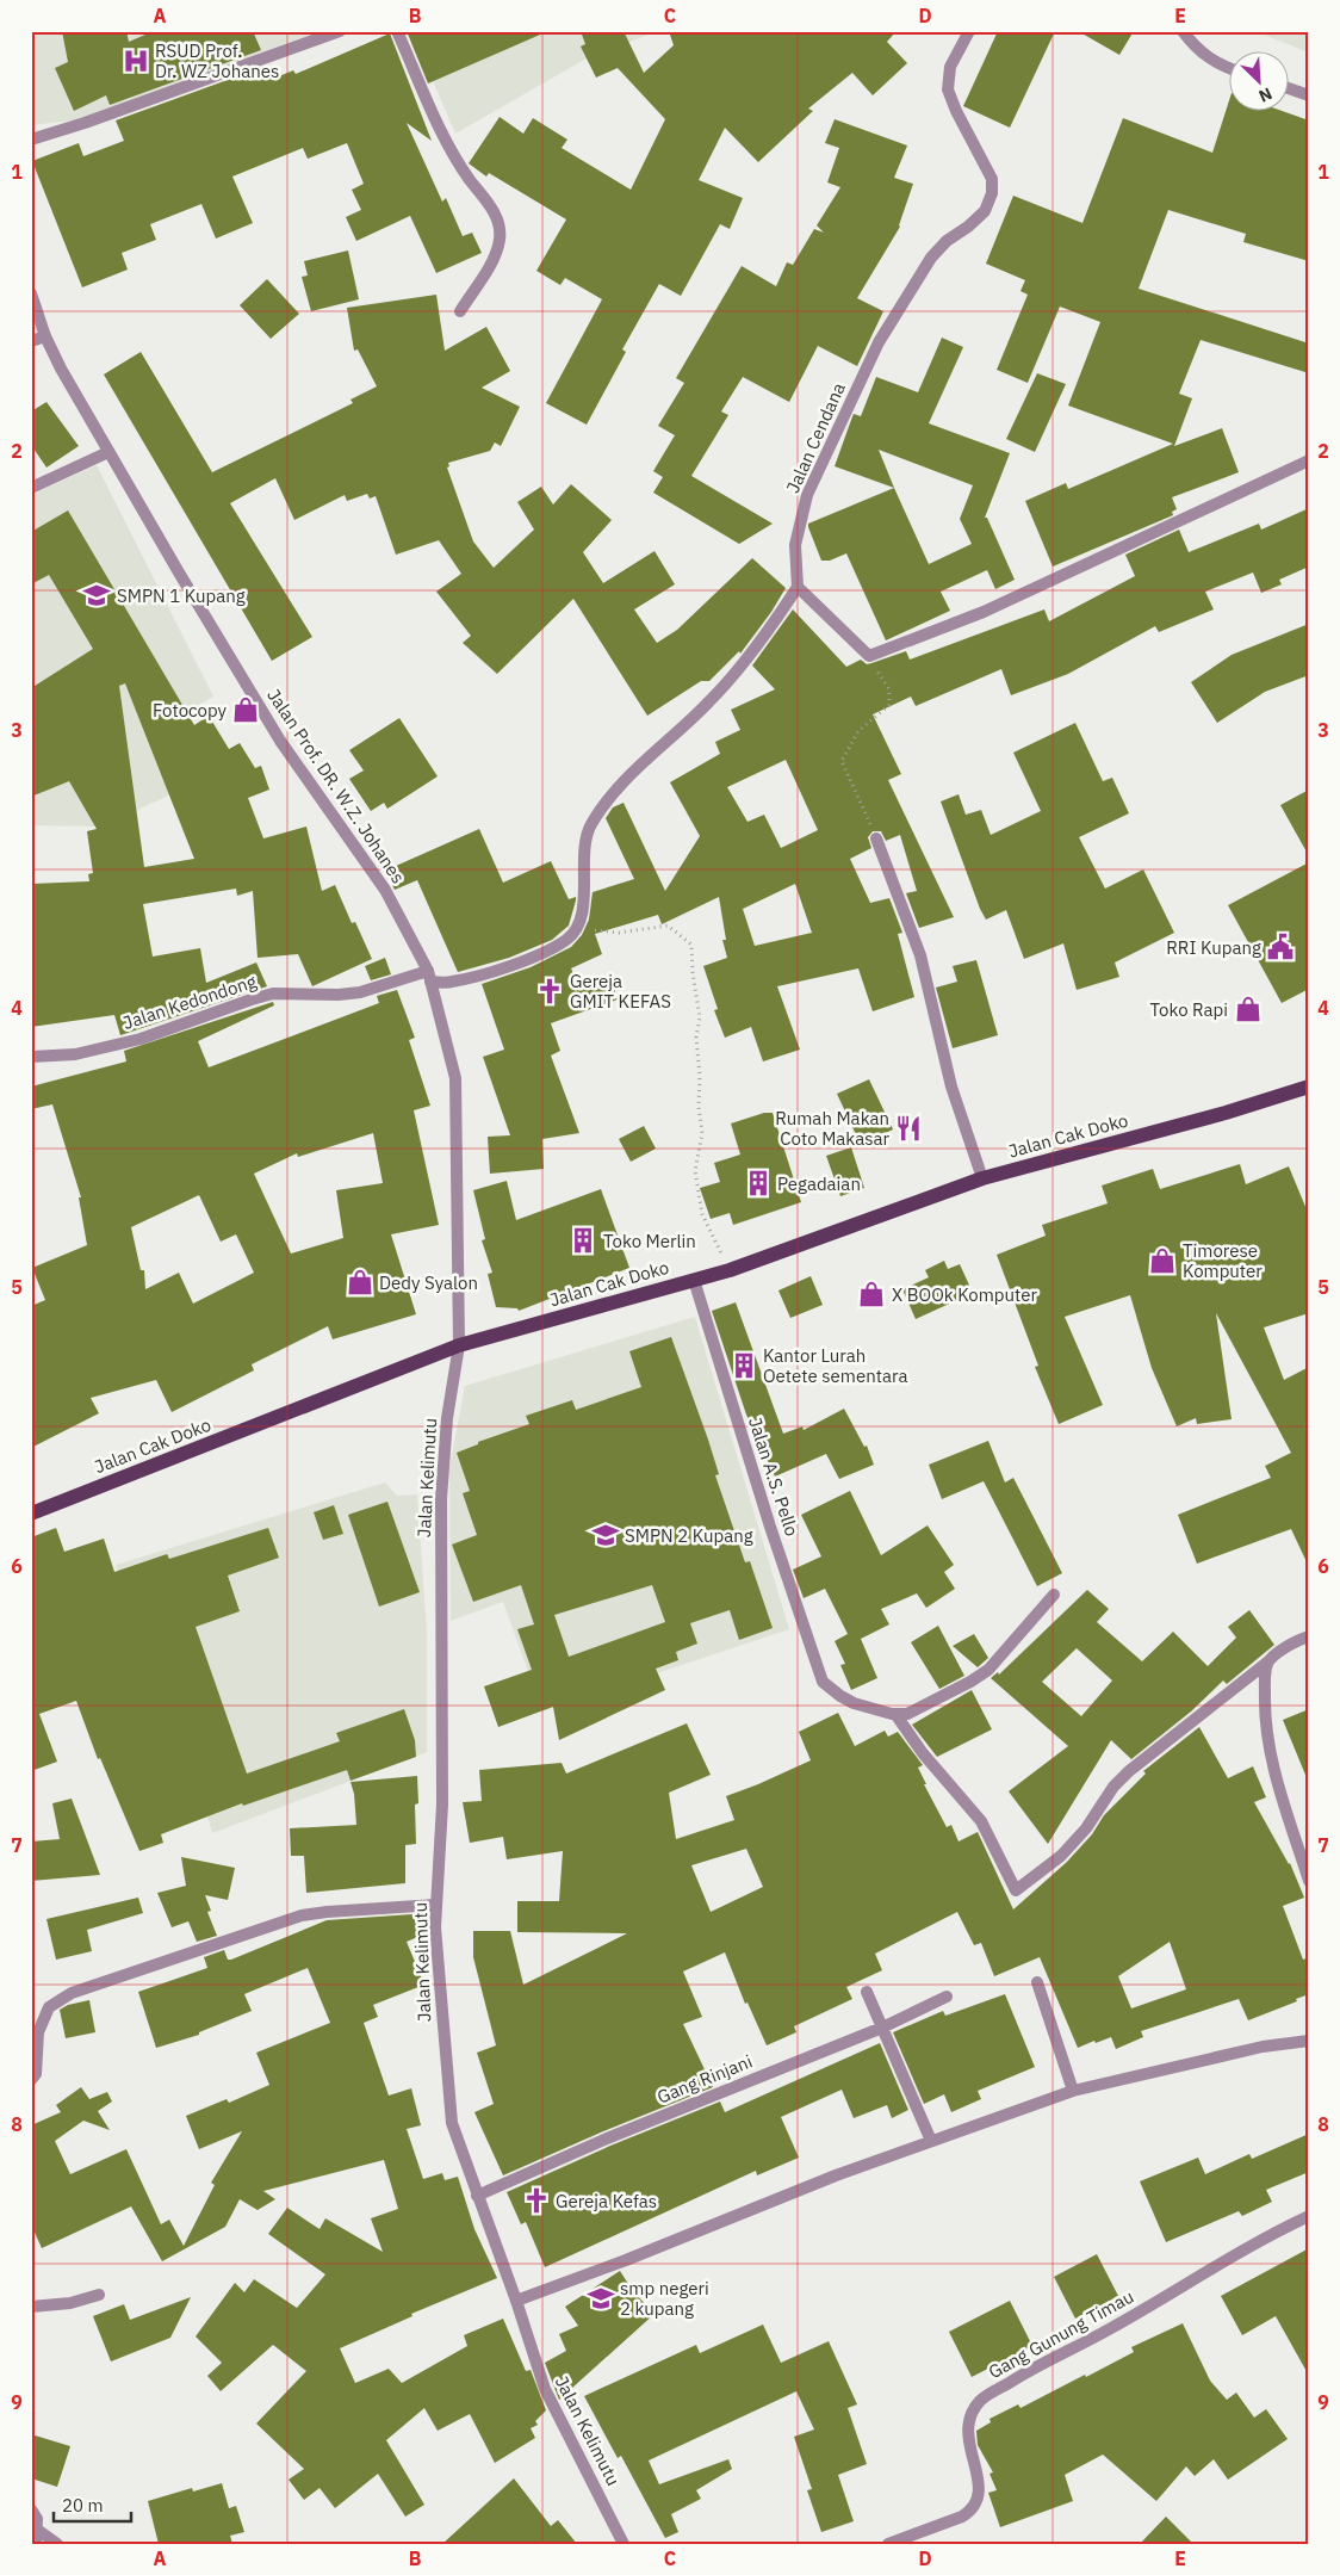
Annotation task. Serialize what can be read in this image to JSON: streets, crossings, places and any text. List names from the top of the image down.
{
  "streets": {
    "main road": ["Jalan Cak Doko"],
    "street": [
      "Jalan Cendana",
      "Jalan Prof. DR. W.Z. Johanes",
      "Jalan Kedondong",
      "Jalan A.S. Pello",
      "Jalan Kelimutu",
      "Gang Rinjani",
      "Gang Gunung Timau"
    ]
  },
  "crossings": [
    ["Jalan Prof. DR. W.Z. Johanes", "Jalan Kedondong"],
    ["Jalan Prof. DR. W.Z. Johanes", "Jalan Cak Doko"],
    ["Jalan Prof. DR. W.Z. Johanes", "Jalan Kelimutu"],
    ["Jalan Cak Doko", "Jalan A.S. Pello"],
    ["Jalan Cak Doko", "Jalan Kelimutu"],
    ["Jalan Kelimutu", "Gang Rinjani"]
  ],
  "places": {
    "hospital": ["RSUD Prof. Dr. WZ Johanes"],
    "school or university": ["SMPN 1 Kupang", "SMPN 2 Kupang", "smp negeri 2 kupang"],
    "shop": [
      "Fotocopy",
      "Toko Rapi",
      "Timorese Komputer",
      "Dedy Syalon",
      "X BOOk Komputer"
    ],
    "public building": ["RRI Kupang"],
    "church": ["Gereja GMIT KEFAS", "Gereja Kefas"],
    "restaurant": ["Rumah Makan Coto Makasar"],
    "building": ["Pegadaian", "Toko Merlin", "Kantor Lurah Oetete sementara"]
  },
  "scale_bar": "20 m",
  "north": "bottom right",
  "grid": {
    "columns": [
      "A",
      "B",
      "C",
      "D",
      "E"
    ],
    "rows": [
      "1",
      "2",
      "3",
      "4",
      "5",
      "6",
      "7",
      "8",
      "9"
    ]
  }
}
